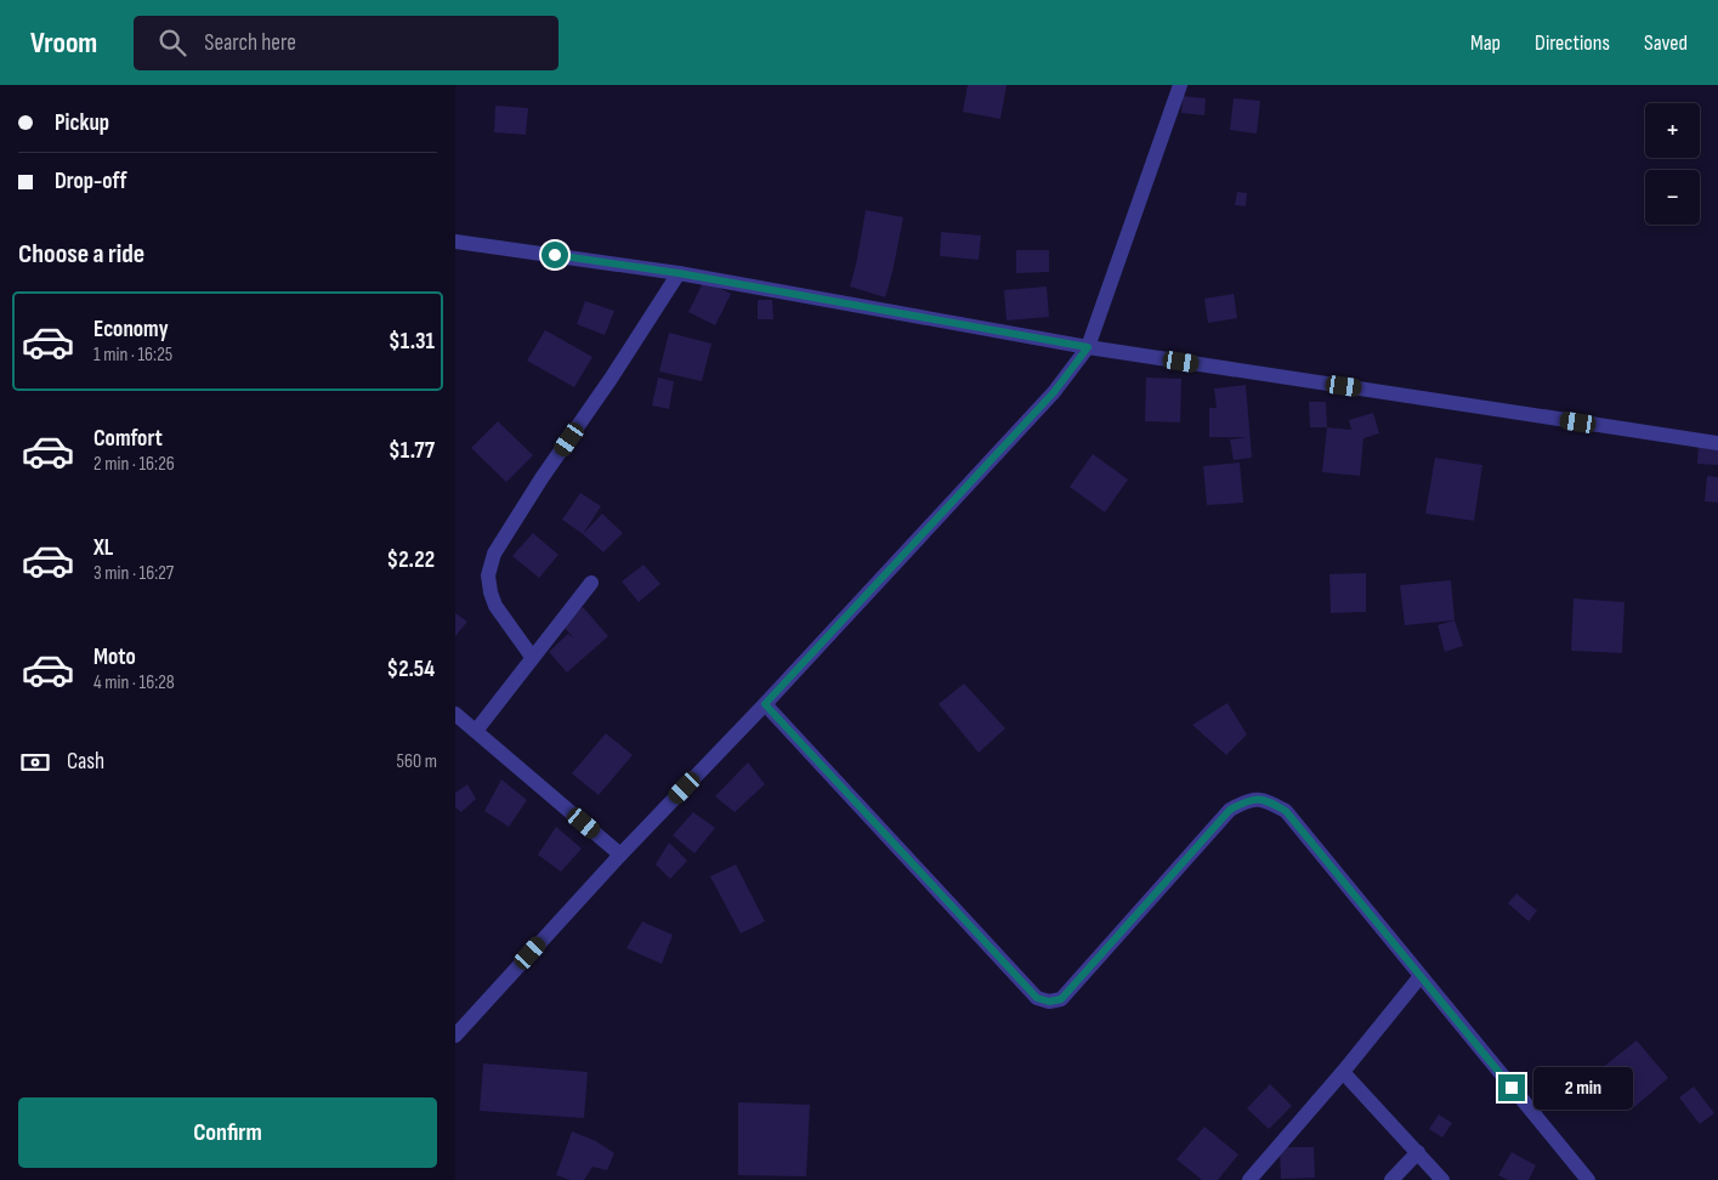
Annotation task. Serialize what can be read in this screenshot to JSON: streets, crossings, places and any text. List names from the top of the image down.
{
  "page": {
    "header": "Vroom",
    "search": "Search here",
    "nav": ["Map", "Directions", "Saved"],
    "banner": ["Pickup", "Drop-off"],
    "map_buttons": ["+", "−"],
    "heading": "Choose a ride",
    "list": [
      {
        "name": "Economy",
        "note": "1 min · 16:25",
        "value": "$1.31"
      },
      {
        "name": "Comfort",
        "note": "2 min · 16:26",
        "value": "$1.77"
      },
      {
        "name": "XL",
        "note": "3 min · 16:27",
        "value": "$2.22"
      },
      {
        "name": "Moto",
        "note": "4 min · 16:28",
        "value": "$2.54"
      }
    ],
    "pay": ["Cash", "560 m"],
    "bubble": "2 min",
    "buttons": "Confirm"
  }
}
